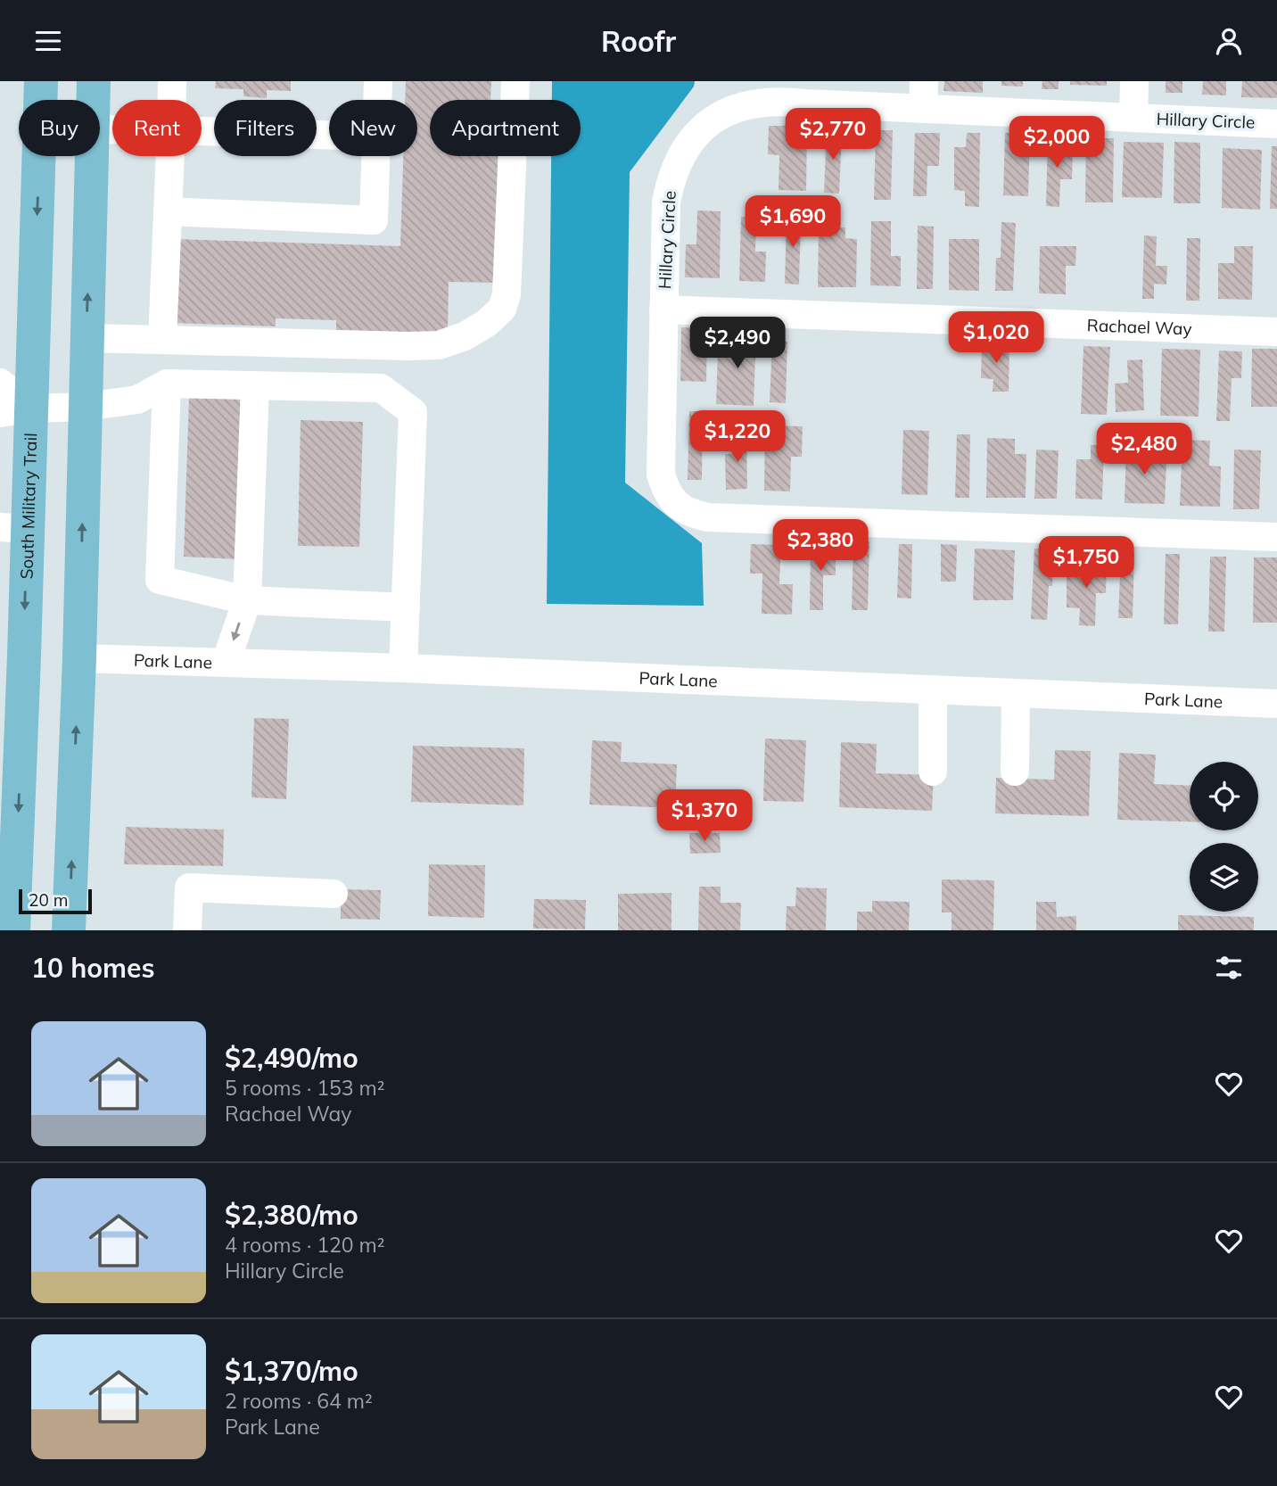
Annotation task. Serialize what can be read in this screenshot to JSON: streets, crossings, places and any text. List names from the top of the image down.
{
  "streets": {
    "main road": ["South Military Trail"],
    "street": ["Hillary Circle", "Rachael Way", "Park Lane"]
  },
  "crossings": [
    ["Hillary Circle", "Rachael Way"]
  ],
  "scale_bar": "20 m",
  "page": {
    "header": "Roofr",
    "chip": [
      "Buy",
      "Rent",
      "Filters",
      "New",
      "Apartment"
    ],
    "price": [
      "$2,770",
      "$2,000",
      "$1,690",
      "$1,020",
      "$2,490",
      "$1,220",
      "$2,480",
      "$2,380",
      "$1,750",
      "$1,370"
    ],
    "scale": "20 m",
    "heading": "10 homes",
    "list": [
      {
        "name": "$2,490/mo",
        "note": "5 rooms · 153 m² · Rachael Way"
      },
      {
        "name": "$2,380/mo",
        "note": "4 rooms · 120 m² · Hillary Circle"
      },
      {
        "name": "$1,370/mo",
        "note": "2 rooms · 64 m² · Park Lane"
      }
    ]
  }
}
